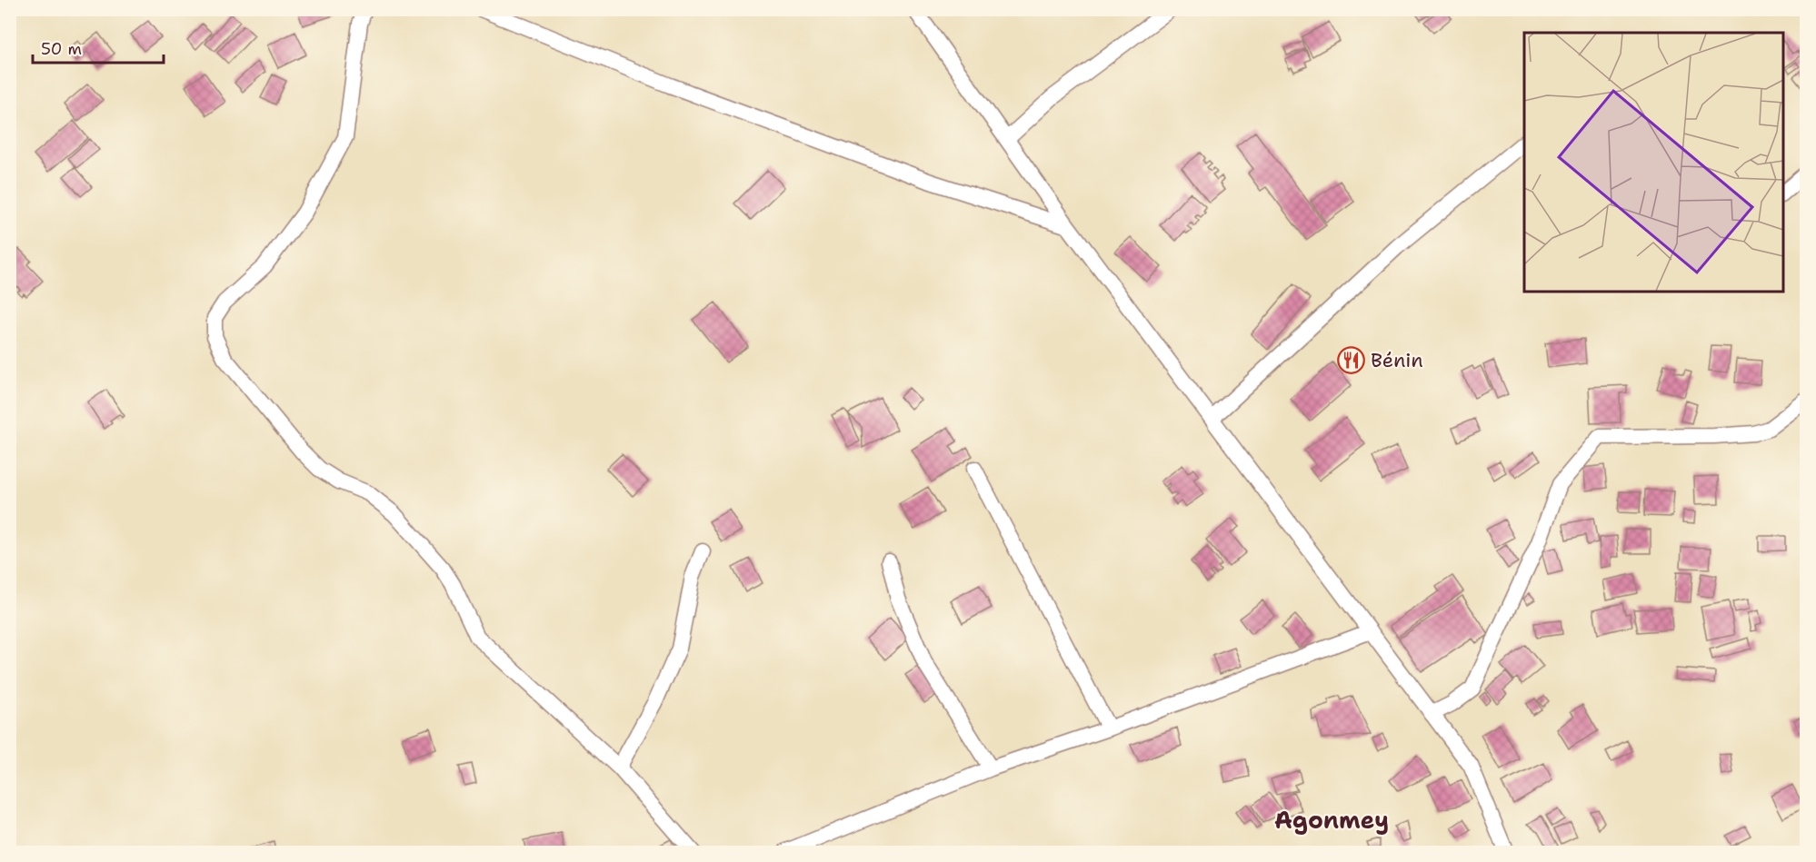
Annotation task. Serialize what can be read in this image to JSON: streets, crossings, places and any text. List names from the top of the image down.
{
  "districts": ["Agonmey"],
  "places": {
    "restaurant": ["Bénin"]
  },
  "scale_bar": "50 m"
}
